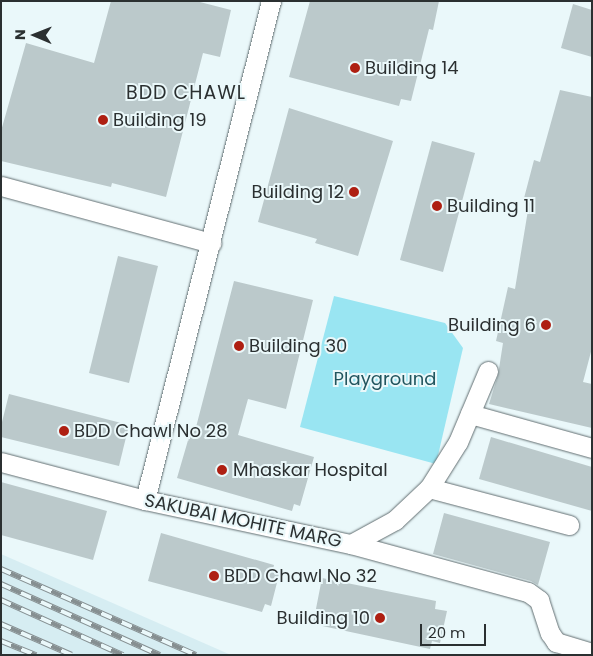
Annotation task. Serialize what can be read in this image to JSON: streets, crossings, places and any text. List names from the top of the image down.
{
  "streets": {
    "street": ["SAKUBAI MOHITE MARG"]
  },
  "districts": ["BDD CHAWL"],
  "parks": ["Playground"],
  "places": [
    "Building 14",
    "Building 19",
    "Building 12",
    "Building 11",
    "Building 6",
    "Building 30",
    "BDD Chawl No 28",
    "Mhaskar Hospital",
    "BDD Chawl No 32",
    "Building 10"
  ],
  "scale_bar": "20 m",
  "north": "left"
}
